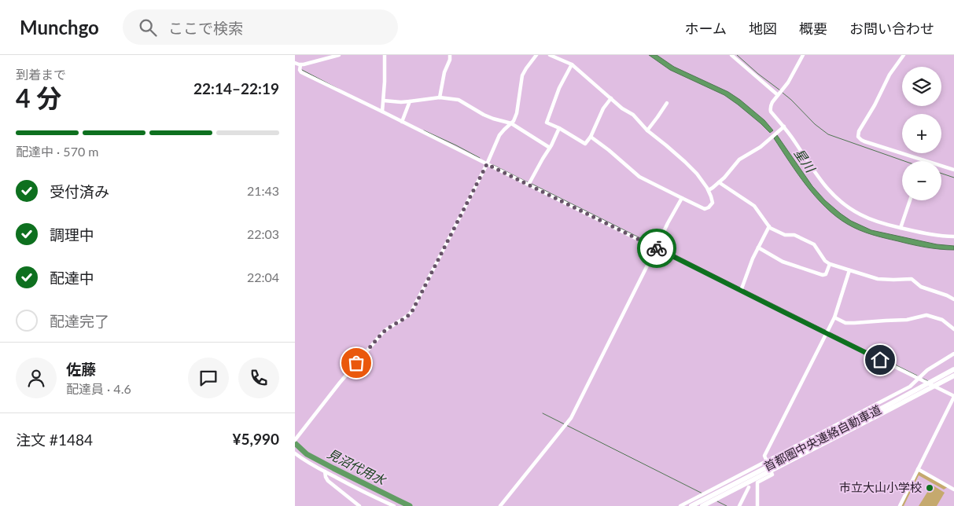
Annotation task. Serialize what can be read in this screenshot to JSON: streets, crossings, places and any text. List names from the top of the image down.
{
  "streets": {
    "highway": ["首都圏中央連絡自動車道"]
  },
  "water": ["星川", "見沼代用水"],
  "places": ["市立大山小学校"],
  "page": {
    "header": "Munchgo",
    "search": "ここで検索",
    "nav": [
      "ホーム",
      "地図",
      "概要",
      "お問い合わせ"
    ],
    "heading": ["4 分", "到着まで", "22:14–22:19"],
    "panel": [
      "佐藤",
      "配達員 · 4.6",
      "注文 #1484",
      "¥5,990"
    ],
    "map_buttons": ["+", "−"],
    "bar": "配達中 · 570 m",
    "list": [
      ["受付済み", "21:43"],
      ["調理中", "22:03"],
      ["配達中", "22:04"],
      "配達完了"
    ]
  }
}
